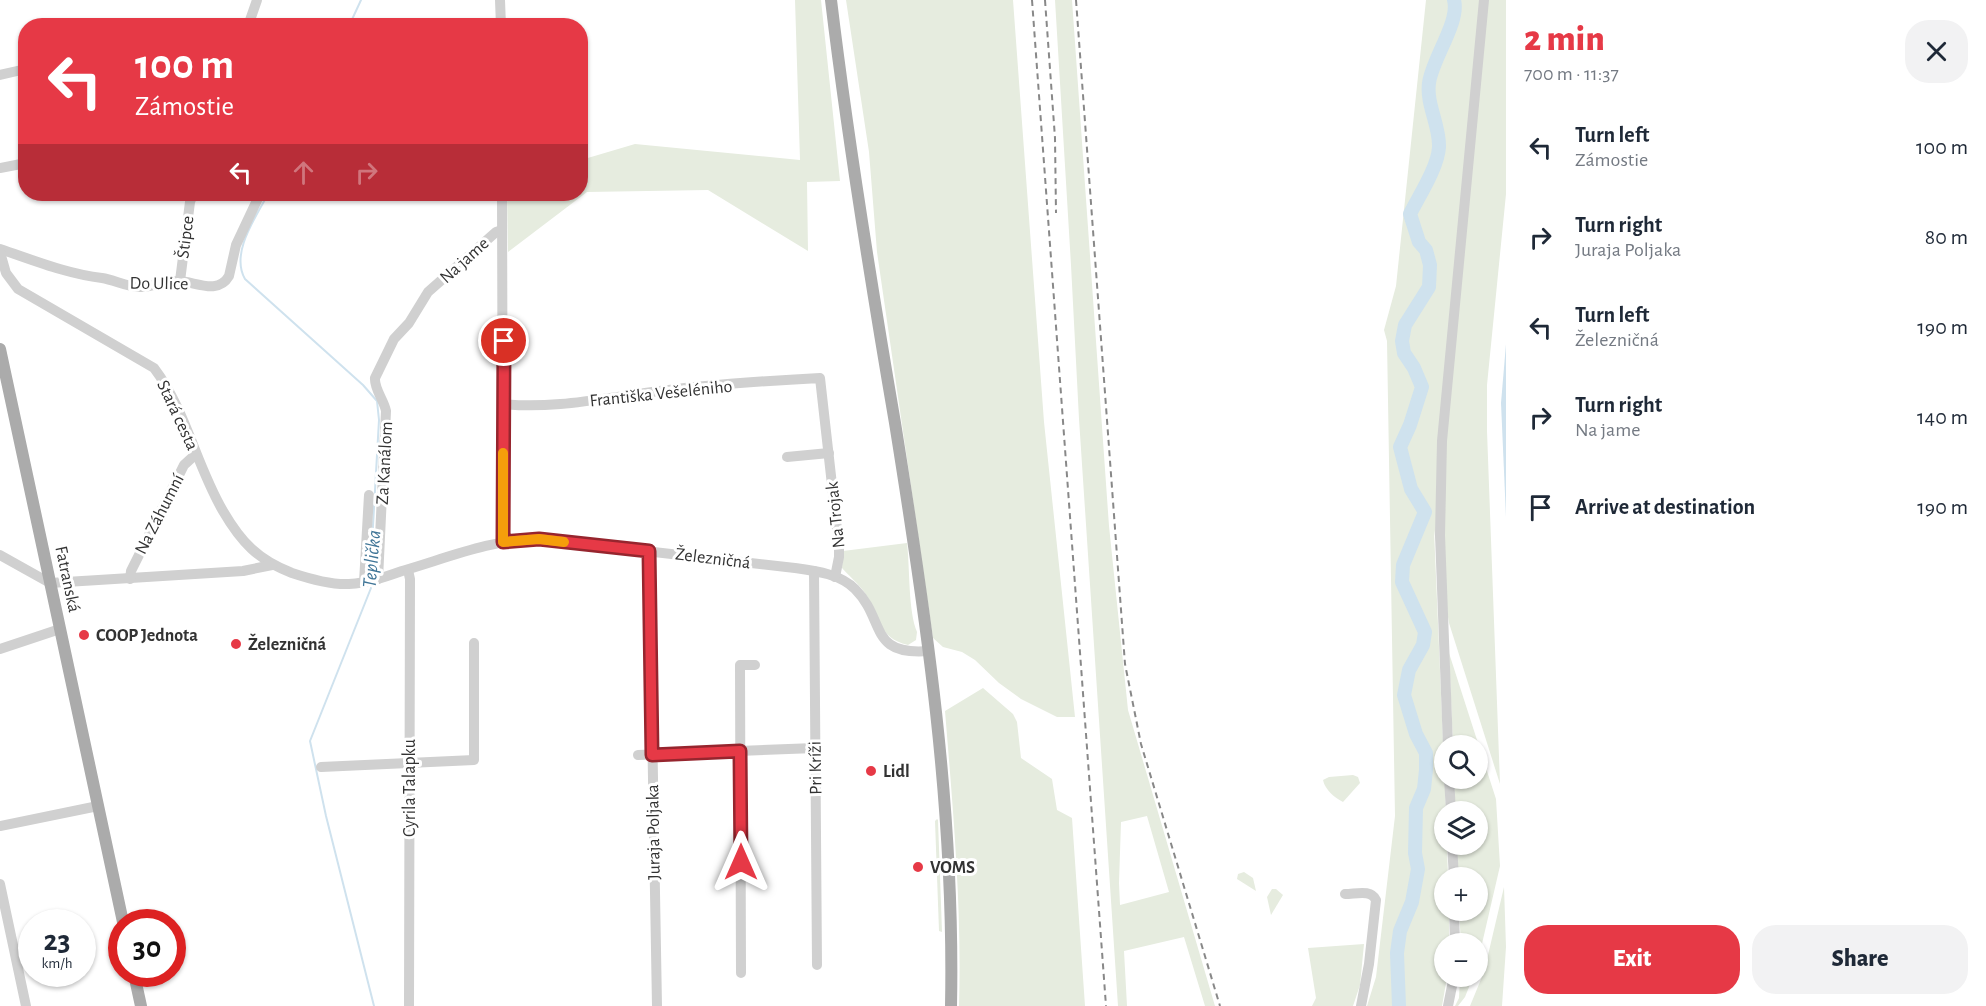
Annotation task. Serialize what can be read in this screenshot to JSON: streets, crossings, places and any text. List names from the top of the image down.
{
  "streets": {
    "main road": ["Fatranská"],
    "street": [
      "Štipce",
      "Na jame",
      "Do Ulice",
      "Františka Vešeléniho",
      "Stará cesta",
      "Za Kanálom",
      "Na Záhumní",
      "Na Trojak",
      "Železničná",
      "Pri Kríži",
      "Cyrila Talapku",
      "Juraja Poljaka"
    ]
  },
  "crossings": [
    ["Štipce", "Do Ulice"],
    ["Na jame", "Františka Vešeléniho"],
    ["Na jame", "Za Kanálom"],
    ["Na jame", "Železničná"],
    ["Do Ulice", "Stará cesta"],
    ["Františka Vešeléniho", "Na Trojak"],
    ["Stará cesta", "Na Záhumní"],
    ["Stará cesta", "Železničná"],
    ["Za Kanálom", "Železničná"],
    ["Na Trojak", "Železničná"],
    ["Železničná", "Pri Kríži"],
    ["Železničná", "Cyrila Talapku"],
    ["Železničná", "Juraja Poljaka"]
  ],
  "water": ["Teplička"],
  "places": [
    "COOP Jednota",
    "Železničná",
    "Lidl",
    "VOMS"
  ],
  "page": {
    "heading": ["2 min", "700 m · 11:37"],
    "turn": ["100 m", "Zámostie"],
    "list": [
      {
        "name": "Turn left",
        "note": "Zámostie",
        "value": "100 m"
      },
      {
        "name": "Turn right",
        "note": "Juraja Poljaka",
        "value": "80 m"
      },
      {
        "name": "Turn left",
        "note": "Železničná",
        "value": "190 m"
      },
      {
        "name": "Turn right",
        "note": "Na jame",
        "value": "140 m"
      },
      {
        "name": "Arrive at destination",
        "value": "190 m"
      }
    ],
    "map_buttons": ["+", "−"],
    "speed": "23 km/h",
    "limit": "30",
    "buttons": ["Exit", "Share"]
  }
}
